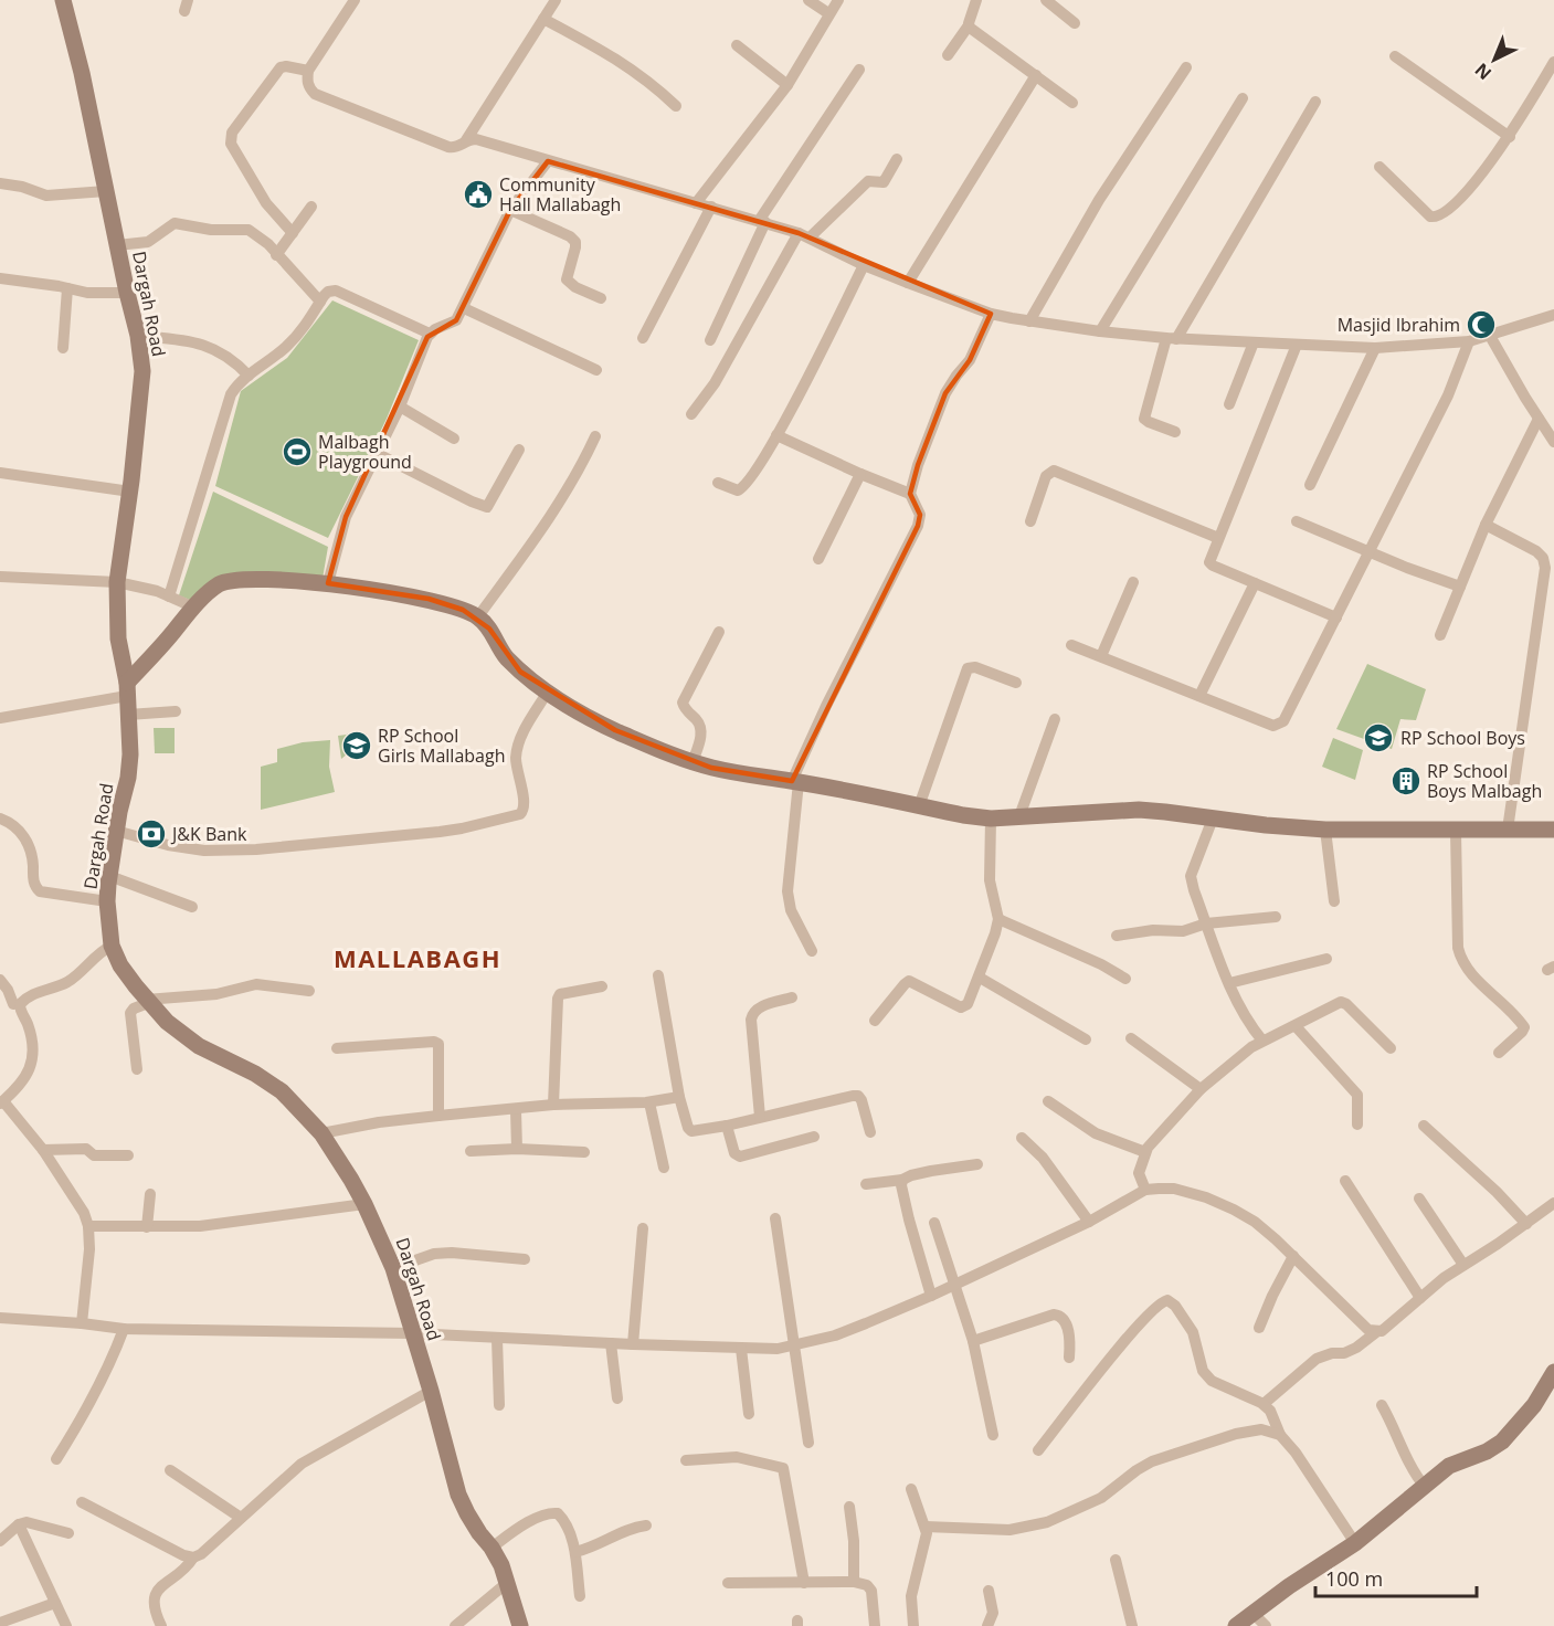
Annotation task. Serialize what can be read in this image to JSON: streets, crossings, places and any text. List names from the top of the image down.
{
  "streets": {
    "street": ["Dargah Road"]
  },
  "districts": ["MALLABAGH"],
  "places": {
    "public building": ["Community Hall Mallabagh"],
    "mosque": ["Masjid Ibrahim"],
    "sports": ["Malbagh Playground"],
    "school or university": ["RP School Boys", "RP School Girls Mallabagh"],
    "building": ["RP School Boys Malbagh"],
    "bank": ["J&K Bank"]
  },
  "scale_bar": "100 m",
  "north": "bottom left"
}
